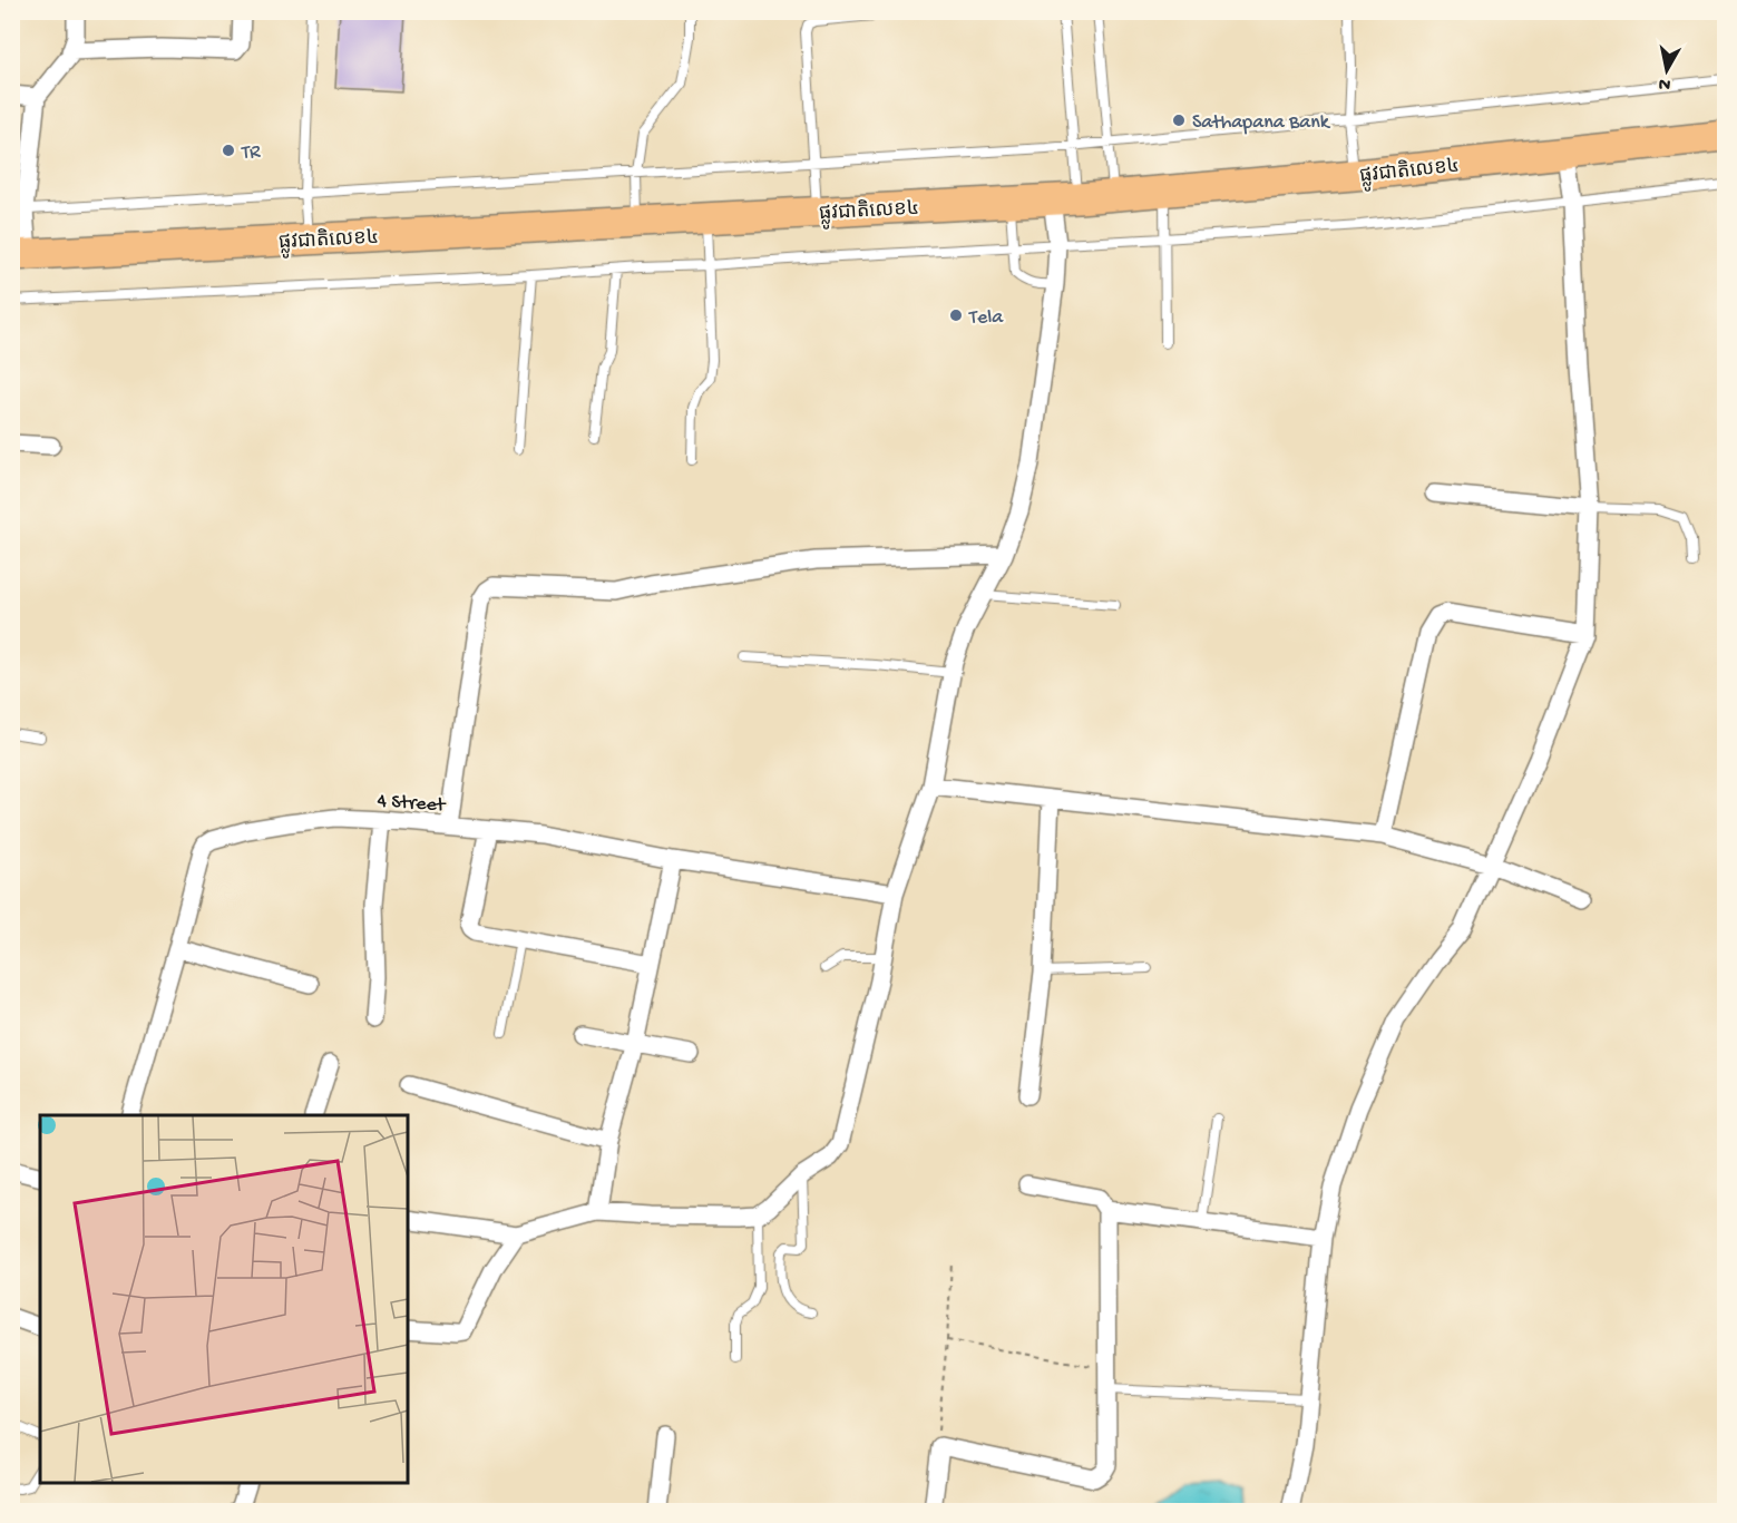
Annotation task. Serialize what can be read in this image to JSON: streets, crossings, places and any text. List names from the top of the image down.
{
  "streets": {
    "highway": ["ផ្លូវជាតិលេខ៤"],
    "street": ["4 Street"]
  },
  "places": ["Sathapana Bank", "TR", "Tela"],
  "north": "bottom"
}
